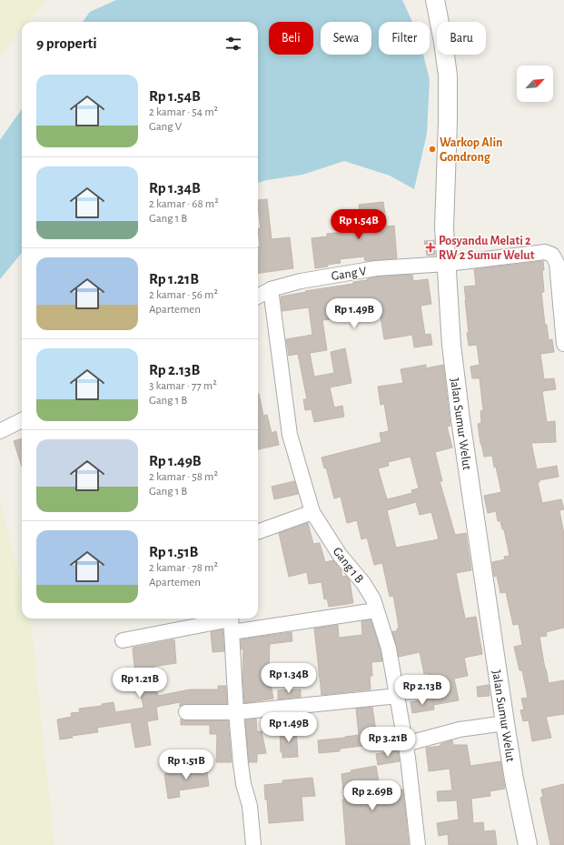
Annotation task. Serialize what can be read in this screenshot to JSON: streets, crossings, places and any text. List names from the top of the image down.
{
  "streets": {
    "street": ["Gang V", "Jalan Sumur Welut", "Gang 1 B"]
  },
  "crossings": [
    ["Gang V", "Jalan Sumur Welut"],
    ["Gang V", "Gang 1 B"]
  ],
  "places": {
    "other": ["Warkop Alin Gondrong"],
    "health": ["Posyandu Melati 2 RW 2 Sumur Welut"]
  },
  "north": "top right",
  "page": {
    "chip": [
      "Beli",
      "Sewa",
      "Filter",
      "Baru"
    ],
    "heading": "9 properti",
    "list": [
      {
        "name": "Rp 1.54B",
        "note": "2 kamar · 54 m² · Gang V"
      },
      {
        "name": "Rp 1.34B",
        "note": "2 kamar · 68 m² · Gang 1 B"
      },
      {
        "name": "Rp 1.21B",
        "note": "2 kamar · 56 m² · Apartemen"
      },
      {
        "name": "Rp 2.13B",
        "note": "3 kamar · 77 m² · Gang 1 B"
      },
      {
        "name": "Rp 1.49B",
        "note": "2 kamar · 58 m² · Gang 1 B"
      },
      {
        "name": "Rp 1.51B",
        "note": "2 kamar · 78 m² · Apartemen"
      }
    ],
    "price": [
      "Rp 1.54B",
      "Rp 1.49B",
      "Rp 1.34B",
      "Rp 1.21B",
      "Rp 2.13B",
      "Rp 1.49B",
      "Rp 3.21B",
      "Rp 1.51B",
      "Rp 2.69B"
    ]
  }
}
